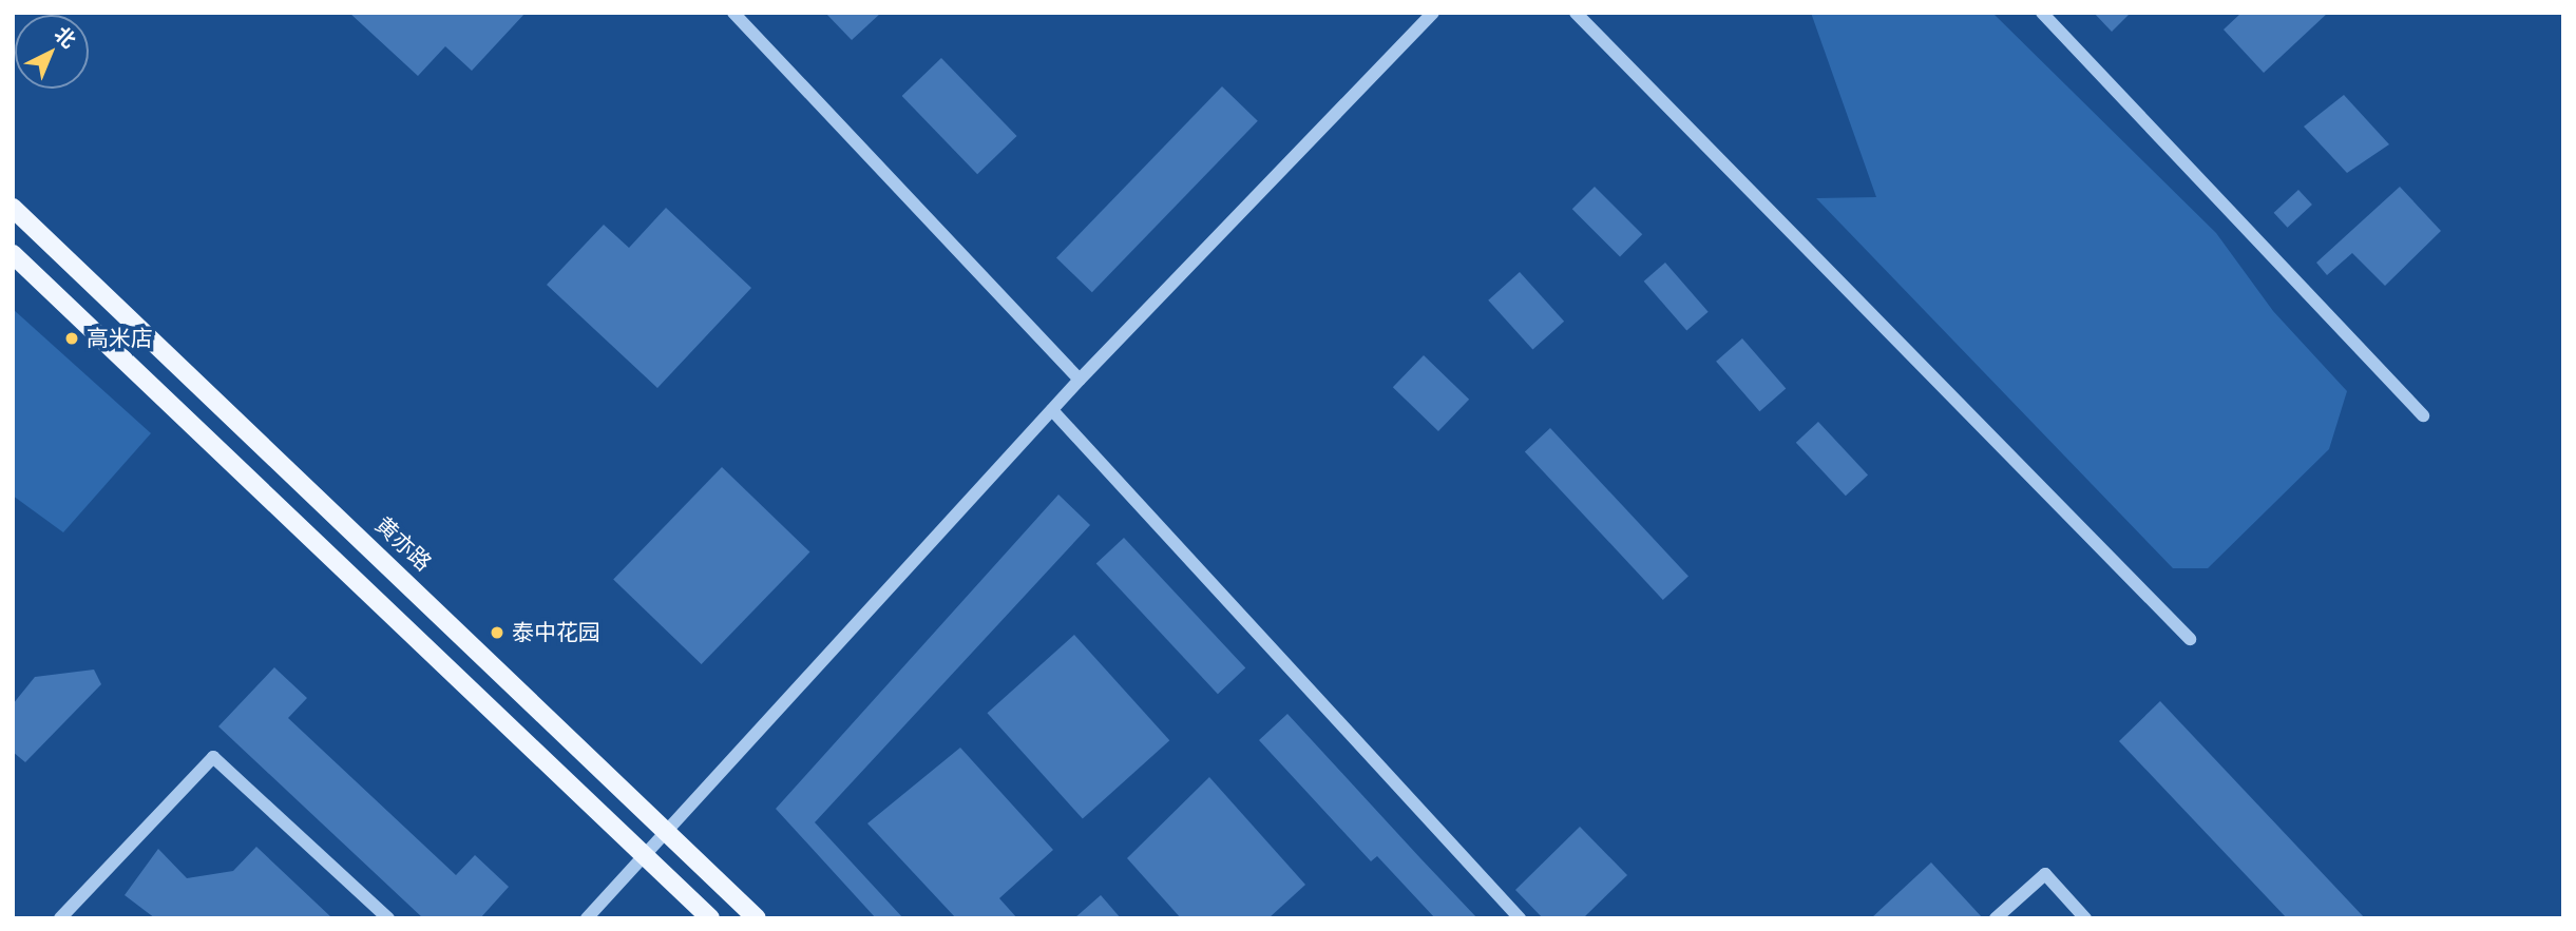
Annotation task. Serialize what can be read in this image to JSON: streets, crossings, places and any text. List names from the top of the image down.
{
  "streets": {
    "main road": ["黄亦路"]
  },
  "places": ["高米店", "泰中花园"],
  "north": "top right"
}
